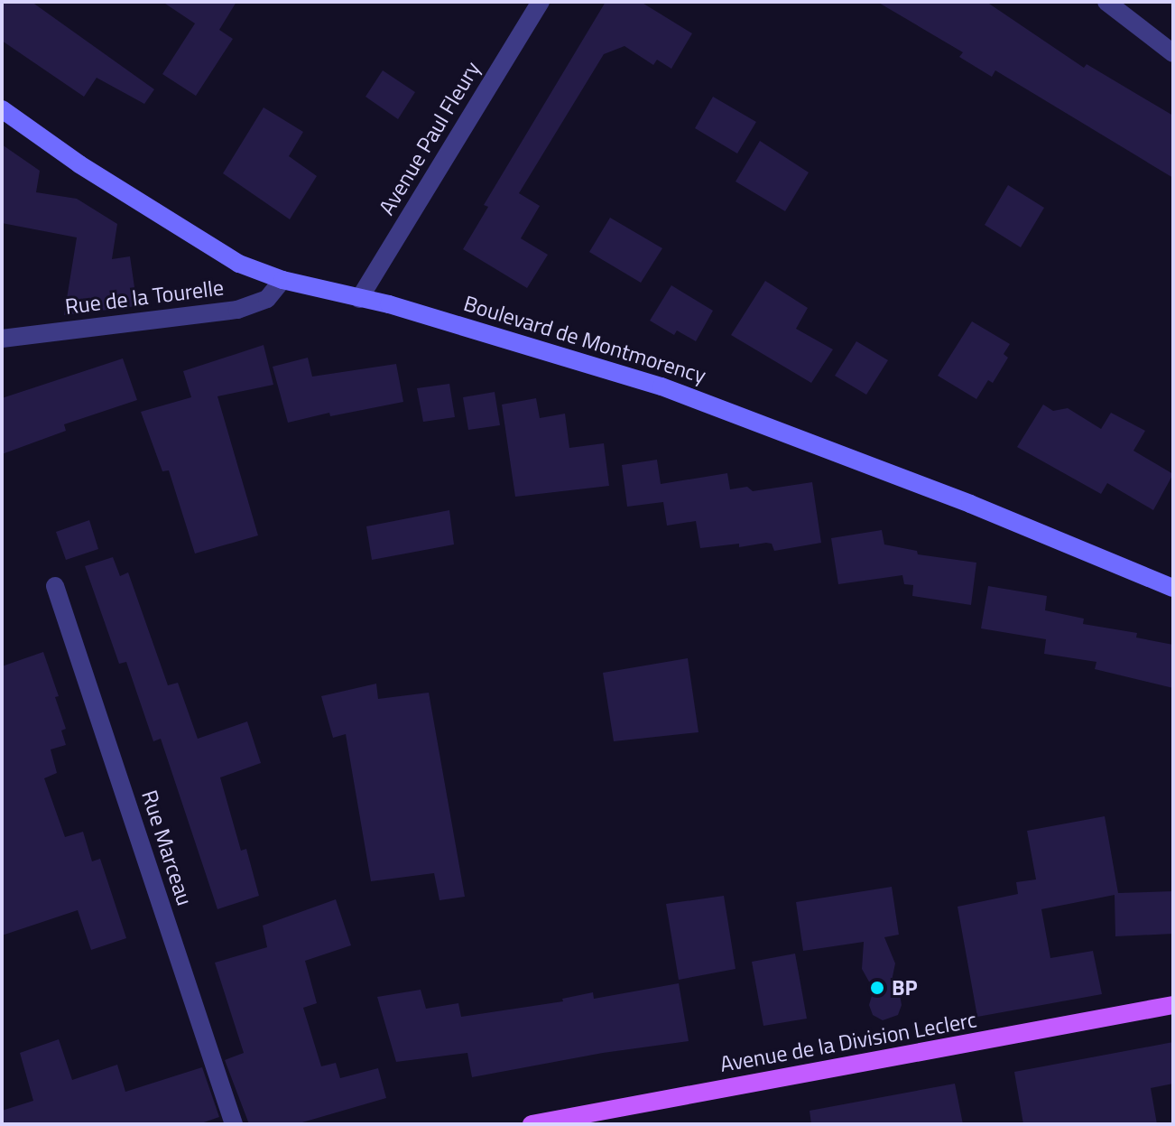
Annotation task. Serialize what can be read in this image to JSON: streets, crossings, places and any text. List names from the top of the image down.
{
  "streets": {
    "main road": ["Avenue de la Division Leclerc"],
    "street": [
      "Avenue Paul Fleury",
      "Rue de la Tourelle",
      "Boulevard de Montmorency",
      "Rue Marceau"
    ]
  },
  "crossings": [
    ["Avenue Paul Fleury", "Boulevard de Montmorency"],
    ["Rue de la Tourelle", "Boulevard de Montmorency"]
  ],
  "places": ["BP"]
}
